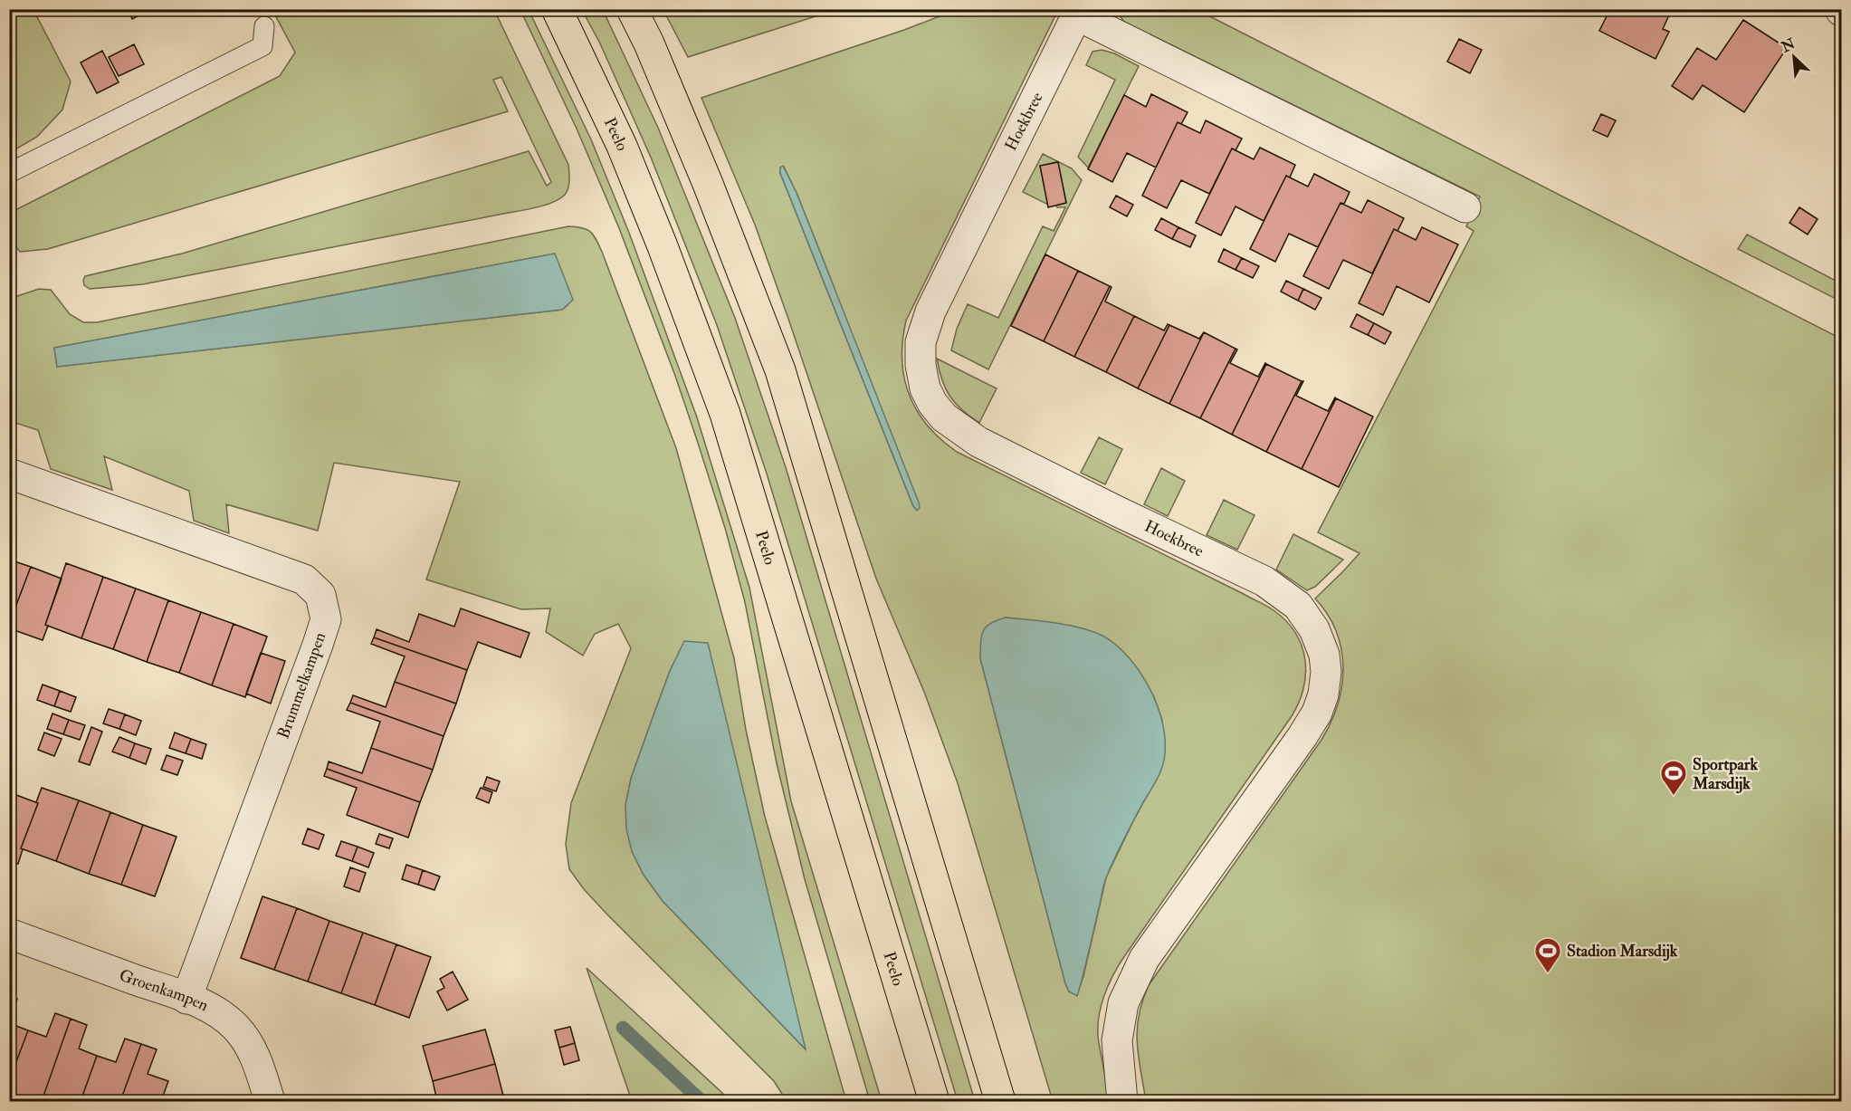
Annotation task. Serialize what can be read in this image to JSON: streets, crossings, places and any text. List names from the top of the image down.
{
  "streets": {
    "main road": ["Peelo"],
    "street": ["Hoekbree", "Brummelkampen", "Groenkampen"]
  },
  "crossings": [
    ["Brummelkampen", "Groenkampen"]
  ],
  "places": {
    "sports": ["Sportpark Marsdijk", "Stadion Marsdijk"]
  },
  "north": "top left"
}
